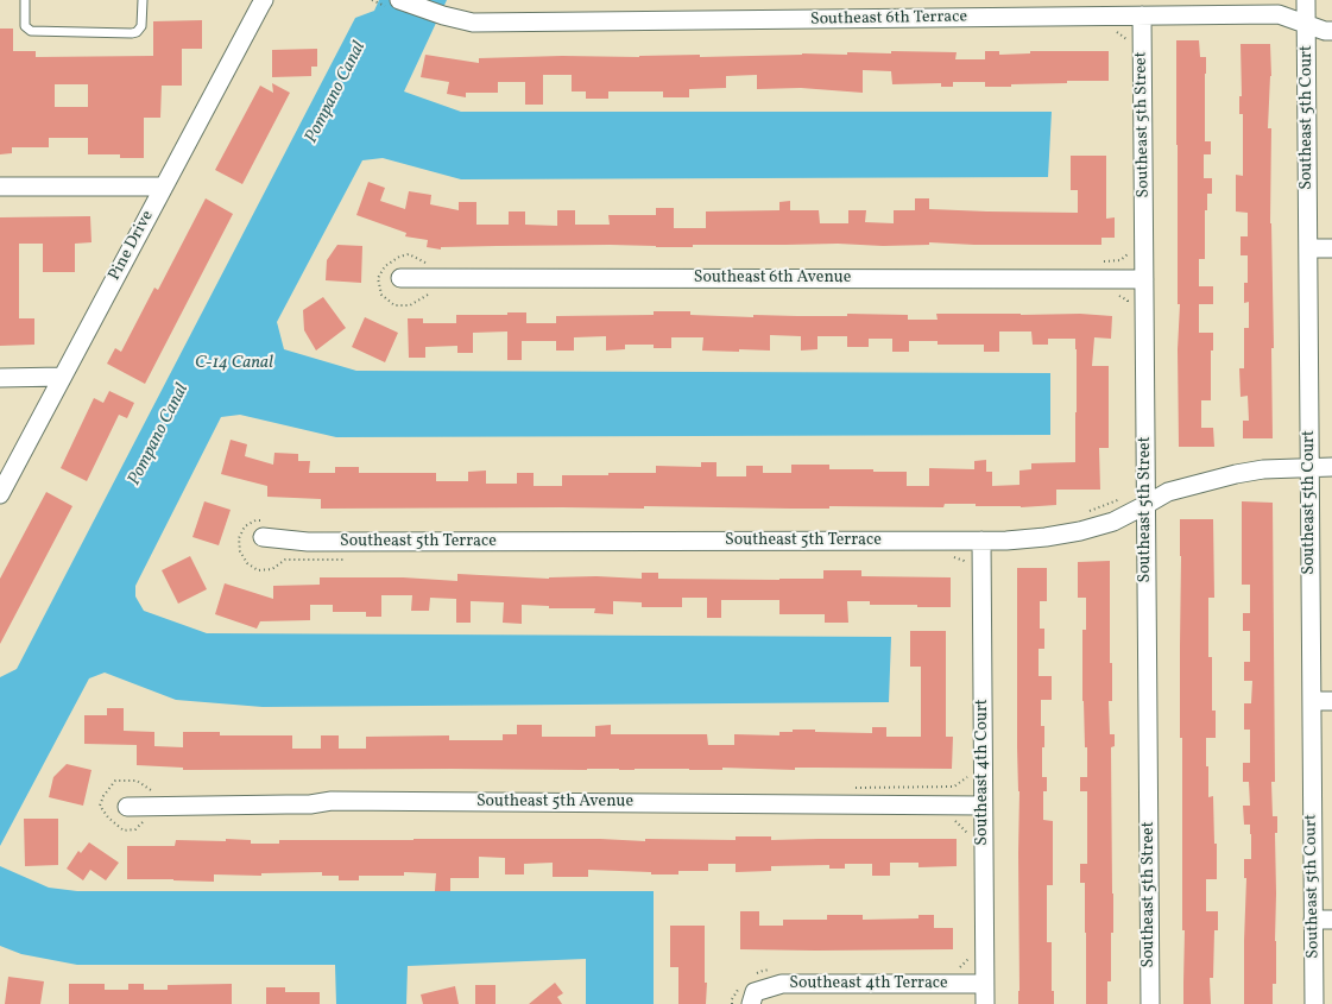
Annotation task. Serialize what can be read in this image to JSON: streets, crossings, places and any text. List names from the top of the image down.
{
  "streets": {
    "street": [
      "Southeast 6th Terrace",
      "Southeast 5th Court",
      "Southeast 5th Street",
      "Pine Drive",
      "Southeast 6th Avenue",
      "Southeast 5th Terrace",
      "Southeast 4th Court",
      "Southeast 5th Avenue",
      "Southeast 4th Terrace"
    ]
  },
  "crossings": [
    ["Southeast 6th Terrace", "Southeast 5th Court"],
    ["Southeast 6th Terrace", "Southeast 5th Street"],
    ["Southeast 5th Court", "Southeast 5th Terrace"],
    ["Southeast 5th Street", "Southeast 6th Avenue"],
    ["Southeast 5th Street", "Southeast 5th Terrace"],
    ["Southeast 5th Terrace", "Southeast 4th Court"],
    ["Southeast 4th Court", "Southeast 5th Avenue"],
    ["Southeast 4th Court", "Southeast 4th Terrace"]
  ],
  "water": ["Pompano Canal", "C-14 Canal"]
}
